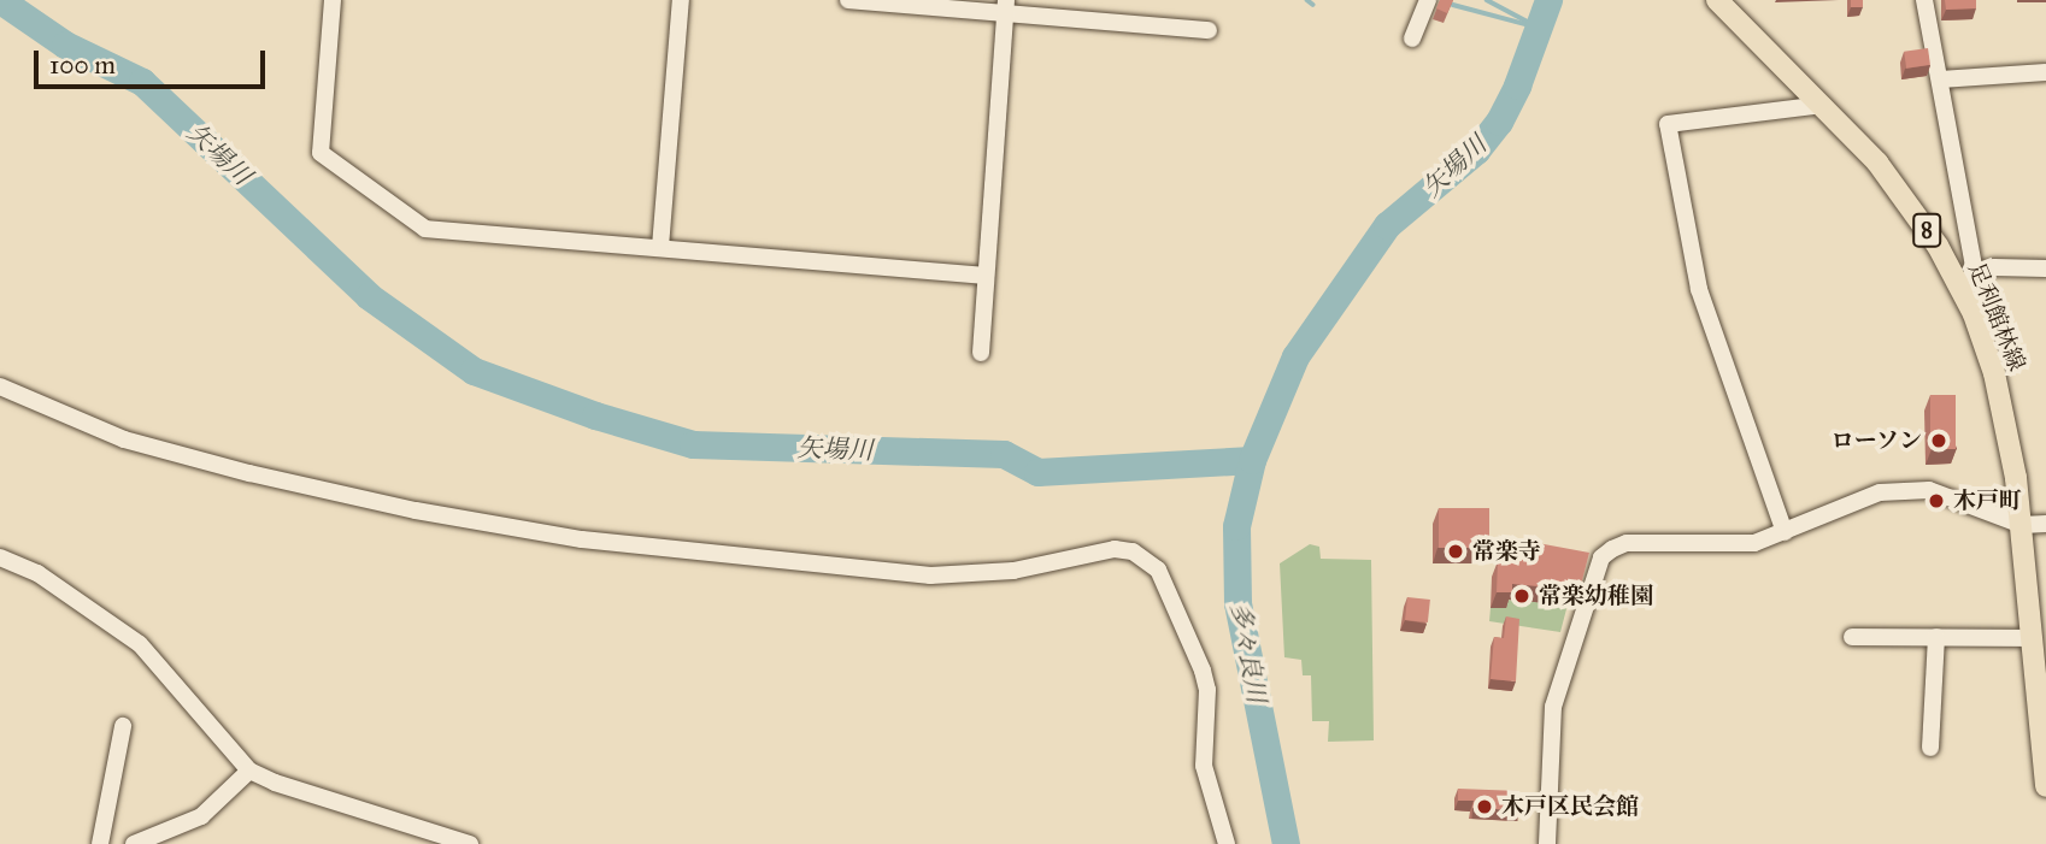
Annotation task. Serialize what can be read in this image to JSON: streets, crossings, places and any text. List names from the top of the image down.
{
  "streets": {
    "main road": ["8", "足利館林線"]
  },
  "water": ["矢場川", "多々良川"],
  "places": [
    "ローソン",
    "木戸町",
    "常楽寺",
    "常楽幼稚園",
    "木戸区民会館"
  ],
  "scale_bar": "100 m"
}
